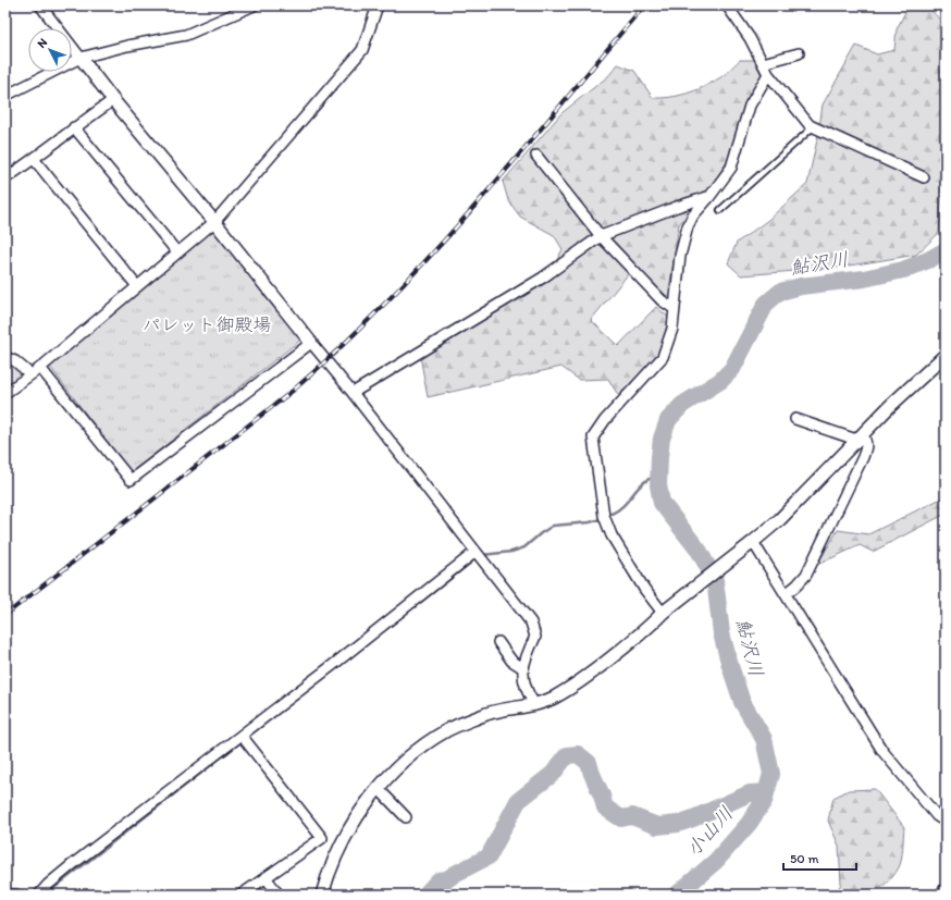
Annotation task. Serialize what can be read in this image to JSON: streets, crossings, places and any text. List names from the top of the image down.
{
  "water": ["鮎沢川", "小山川"],
  "parks": ["パレット御殿場"],
  "scale_bar": "50 m",
  "north": "top left"
}
